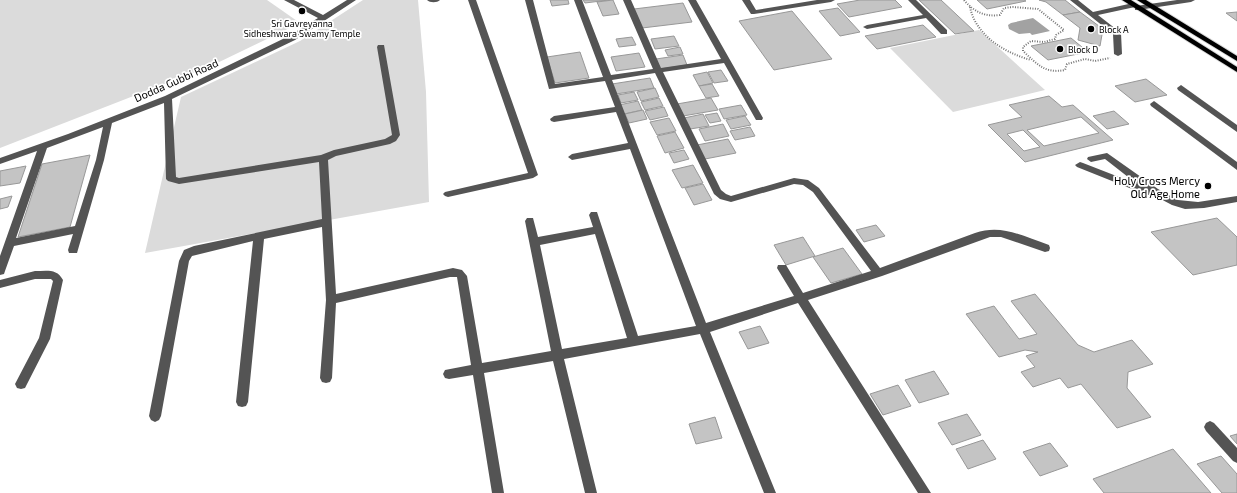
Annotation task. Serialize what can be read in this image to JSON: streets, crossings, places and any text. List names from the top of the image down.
{
  "streets": {
    "street": ["Dodda Gubbi Road"]
  },
  "places": [
    "Sri Gavreyanna Sidheshwara Swamy Temple",
    "Block A",
    "Block D",
    "Holy Cross Mercy Old Age Home"
  ]
}
